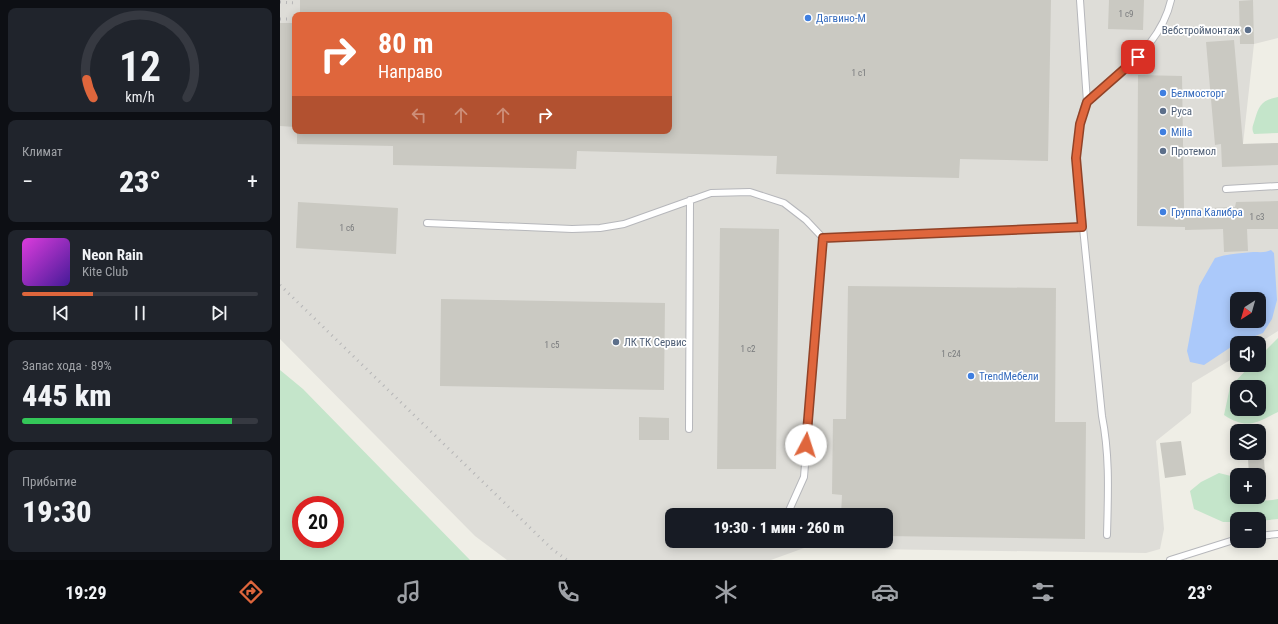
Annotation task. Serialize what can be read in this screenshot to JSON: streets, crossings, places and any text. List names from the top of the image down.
{
  "places": [
    "Дагвино-М",
    "Вебстроймонтаж",
    "Белмосторг",
    "Руса",
    "Milla",
    "Протемол",
    "Группа Калибра",
    "ЛК ТК Сервис",
    "TrendМебели"
  ],
  "house_numbers": [
    "1 с9",
    "1 с1",
    "1 с3",
    "1 с6",
    "1 с5",
    "1 с2",
    "1 с24"
  ],
  "north": "bottom left",
  "page": {
    "turn": ["80 m", "Направо"],
    "tile": [
      "Климат",
      ["Запас хода · 89%", "445 km"],
      ["Прибытие", "19:30"]
    ],
    "heat": ["−", "23°", "+"],
    "song": ["Neon Rain", "Kite Club"],
    "map_buttons": ["+", "−"],
    "limit": "20",
    "trip": "19:30 · 1 мин · 260 m",
    "tabs": ["19:29", "23°"],
    "gauge": ["12", "km/h"]
  }
}
